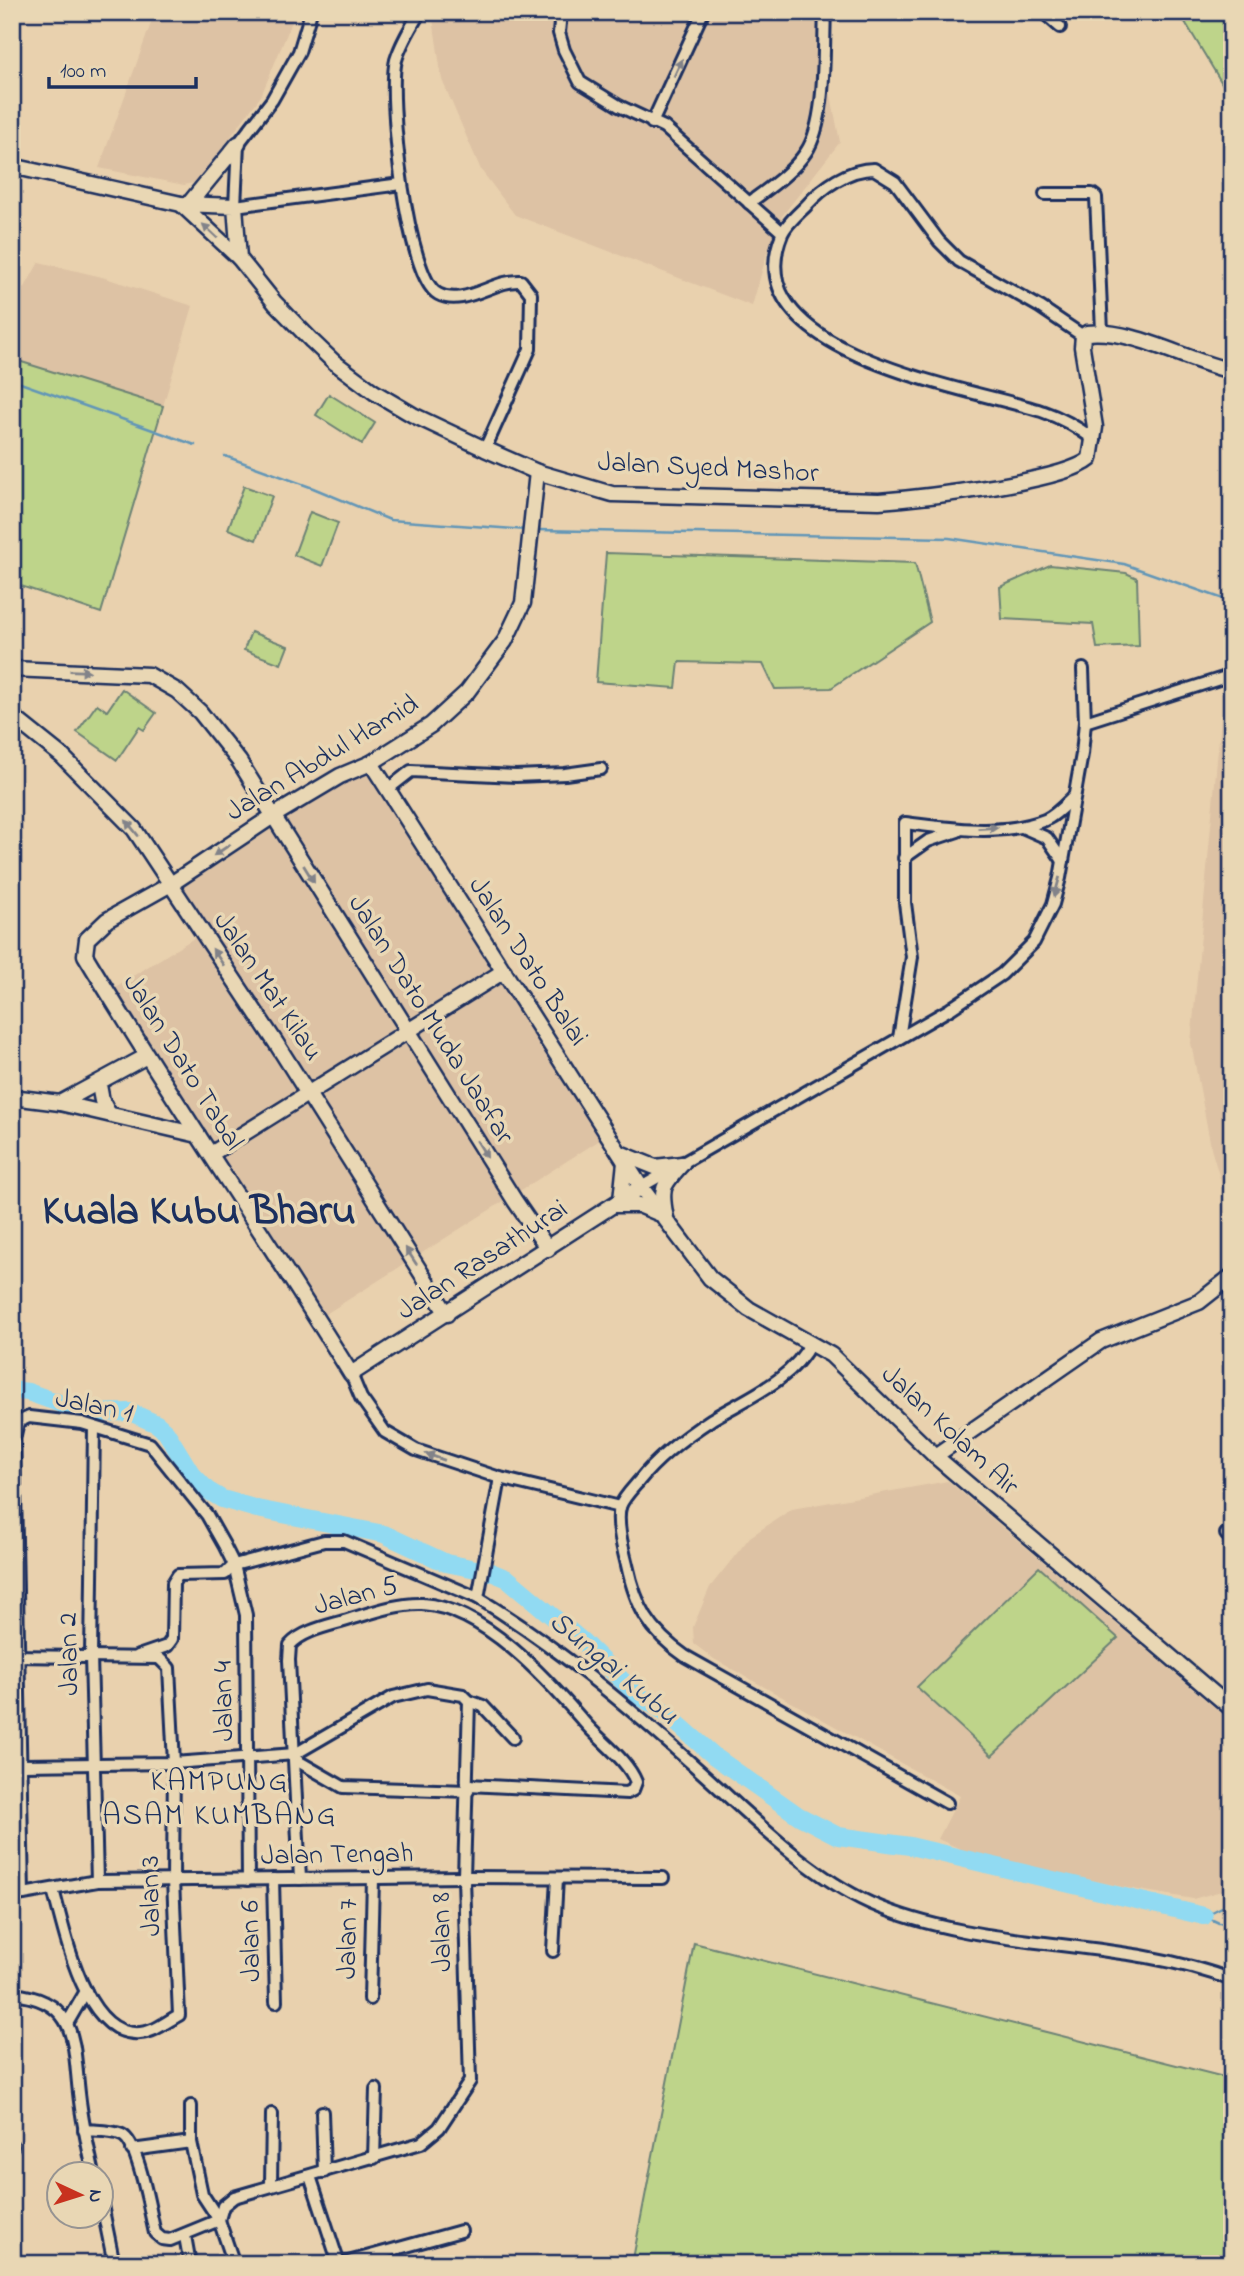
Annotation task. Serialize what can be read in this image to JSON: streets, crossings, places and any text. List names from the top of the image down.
{
  "streets": {
    "street": [
      "Jalan Syed Mashor",
      "Jalan Abdul Hamid",
      "Jalan Dato Balai",
      "Jalan Mat Kilau",
      "Jalan Dato Muda Jaafar",
      "Jalan Dato Tabal",
      "Jalan Rasathurai",
      "Jalan 1",
      "Jalan Kolam Air",
      "Jalan 5",
      "Jalan 2",
      "Jalan 4",
      "Jalan Tengah",
      "Jalan 3",
      "Jalan 8",
      "Jalan 7",
      "Jalan 6"
    ]
  },
  "crossings": [
    ["Jalan Syed Mashor", "Jalan Abdul Hamid"],
    ["Jalan Abdul Hamid", "Jalan Dato Balai"],
    ["Jalan Abdul Hamid", "Jalan Mat Kilau"],
    ["Jalan Abdul Hamid", "Jalan Dato Muda Jaafar"],
    ["Jalan Abdul Hamid", "Jalan Dato Tabal"],
    ["Jalan Dato Balai", "Jalan Rasathurai"],
    ["Jalan Dato Balai", "Jalan Kolam Air"],
    ["Jalan Mat Kilau", "Jalan Rasathurai"],
    ["Jalan Dato Muda Jaafar", "Jalan Rasathurai"],
    ["Jalan Dato Tabal", "Jalan Rasathurai"],
    ["Jalan Rasathurai", "Jalan Kolam Air"],
    ["Jalan 1", "Jalan 2"],
    ["Jalan 1", "Jalan 4"],
    ["Jalan 1", "Jalan Tengah"],
    ["Jalan 5", "Jalan Tengah"],
    ["Jalan 5", "Jalan 8"],
    ["Jalan 2", "Jalan Tengah"],
    ["Jalan 4", "Jalan Tengah"],
    ["Jalan Tengah", "Jalan 3"],
    ["Jalan Tengah", "Jalan 8"],
    ["Jalan Tengah", "Jalan 7"],
    ["Jalan Tengah", "Jalan 6"]
  ],
  "one_way": ["Jalan Mat Kilau", "Jalan Dato Muda Jaafar"],
  "districts": ["Kuala Kubu Bharu", "KAMPUNG ASAM KUMBANG"],
  "water": ["Sungai Kubu"],
  "scale_bar": "100 m",
  "north": "right"
}
